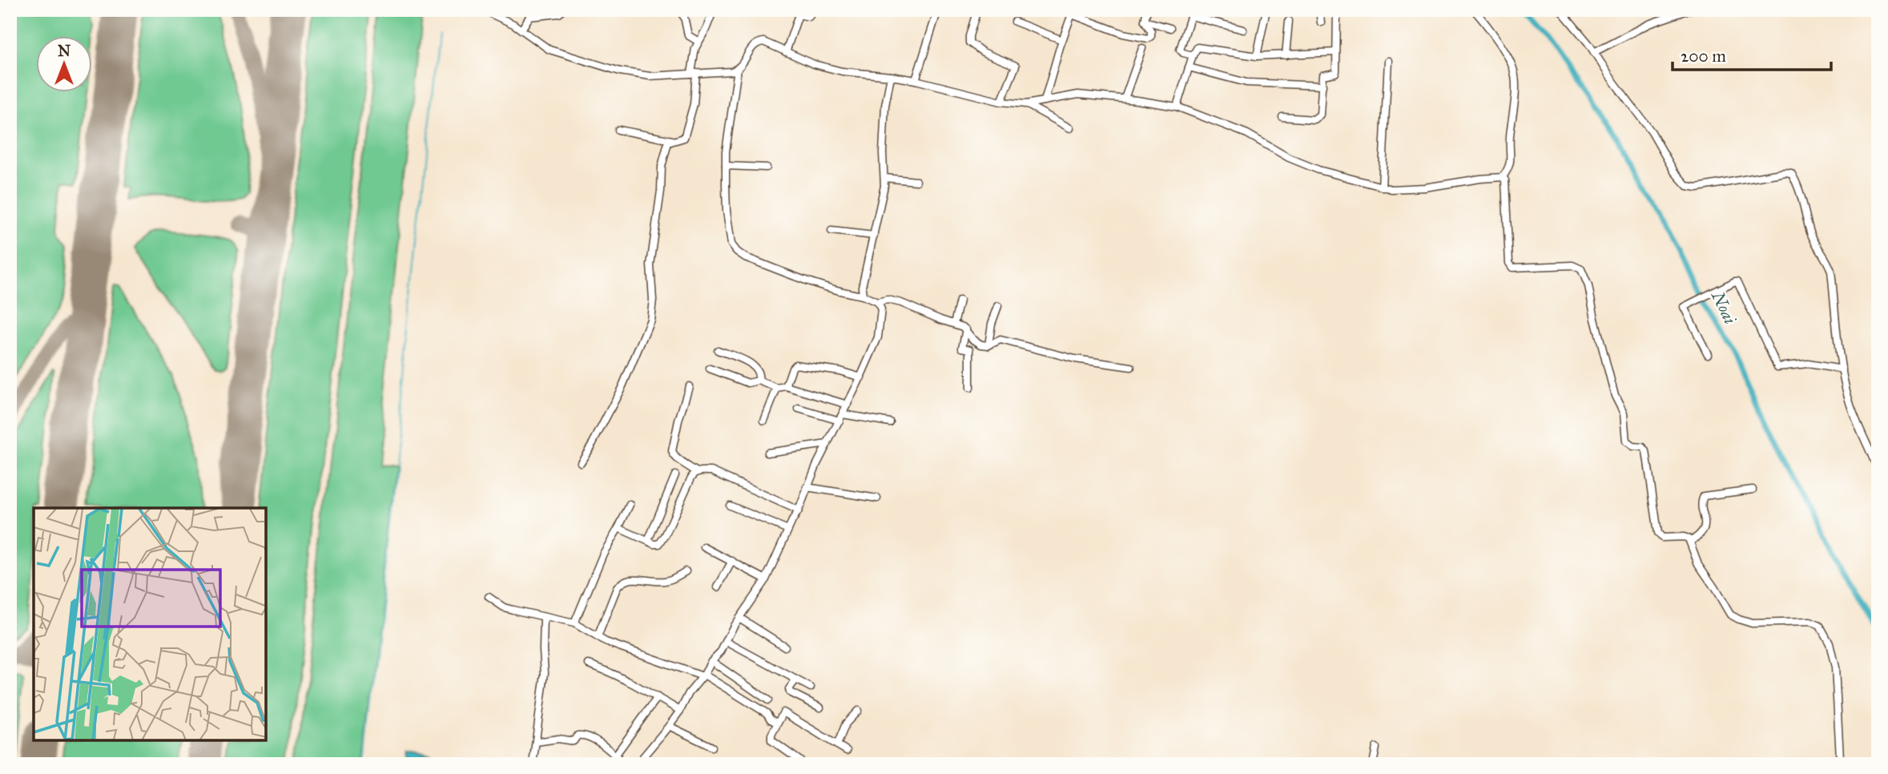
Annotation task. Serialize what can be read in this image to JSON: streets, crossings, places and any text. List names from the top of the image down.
{
  "water": ["Noai"],
  "scale_bar": "200 m",
  "north": "top"
}
